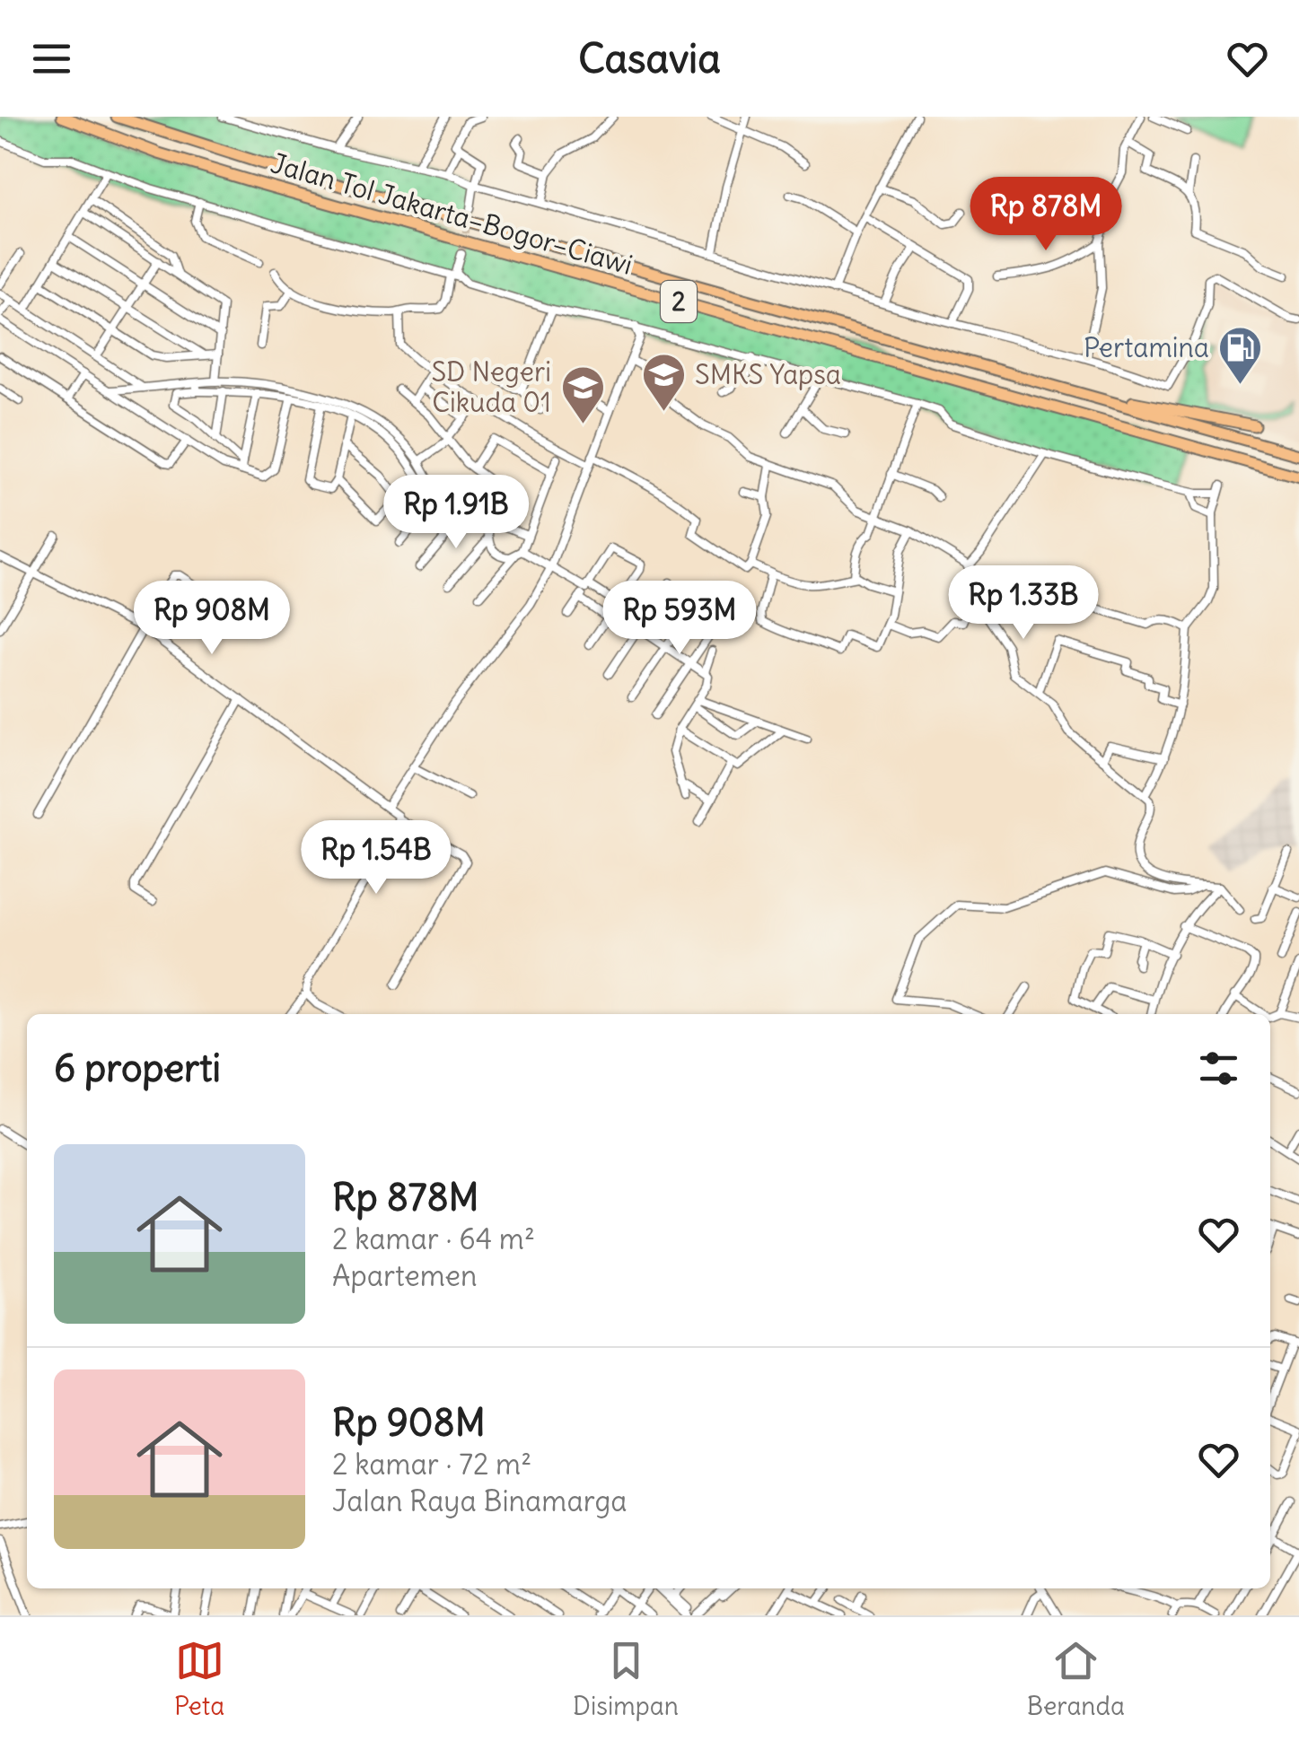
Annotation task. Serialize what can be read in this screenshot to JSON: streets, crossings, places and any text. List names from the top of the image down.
{
  "streets": {
    "highway": ["Jalan Tol Jakarta–Bogor–Ciawi", "2"]
  },
  "places": {
    "fuel station": ["Pertamina"],
    "school or university": ["SMKS Yapsa", "SD Negeri Cikuda 01"]
  },
  "page": {
    "header": "Casavia",
    "price": [
      "Rp 878M",
      "Rp 1.91B",
      "Rp 1.33B",
      "Rp 908M",
      "Rp 593M",
      "Rp 1.54B"
    ],
    "heading": "6 properti",
    "list": [
      {
        "name": "Rp 878M",
        "note": "2 kamar · 64 m² · Apartemen"
      },
      {
        "name": "Rp 908M",
        "note": "2 kamar · 72 m² · Jalan Raya Binamarga"
      }
    ],
    "tabs": ["Peta", "Disimpan", "Beranda"]
  }
}
